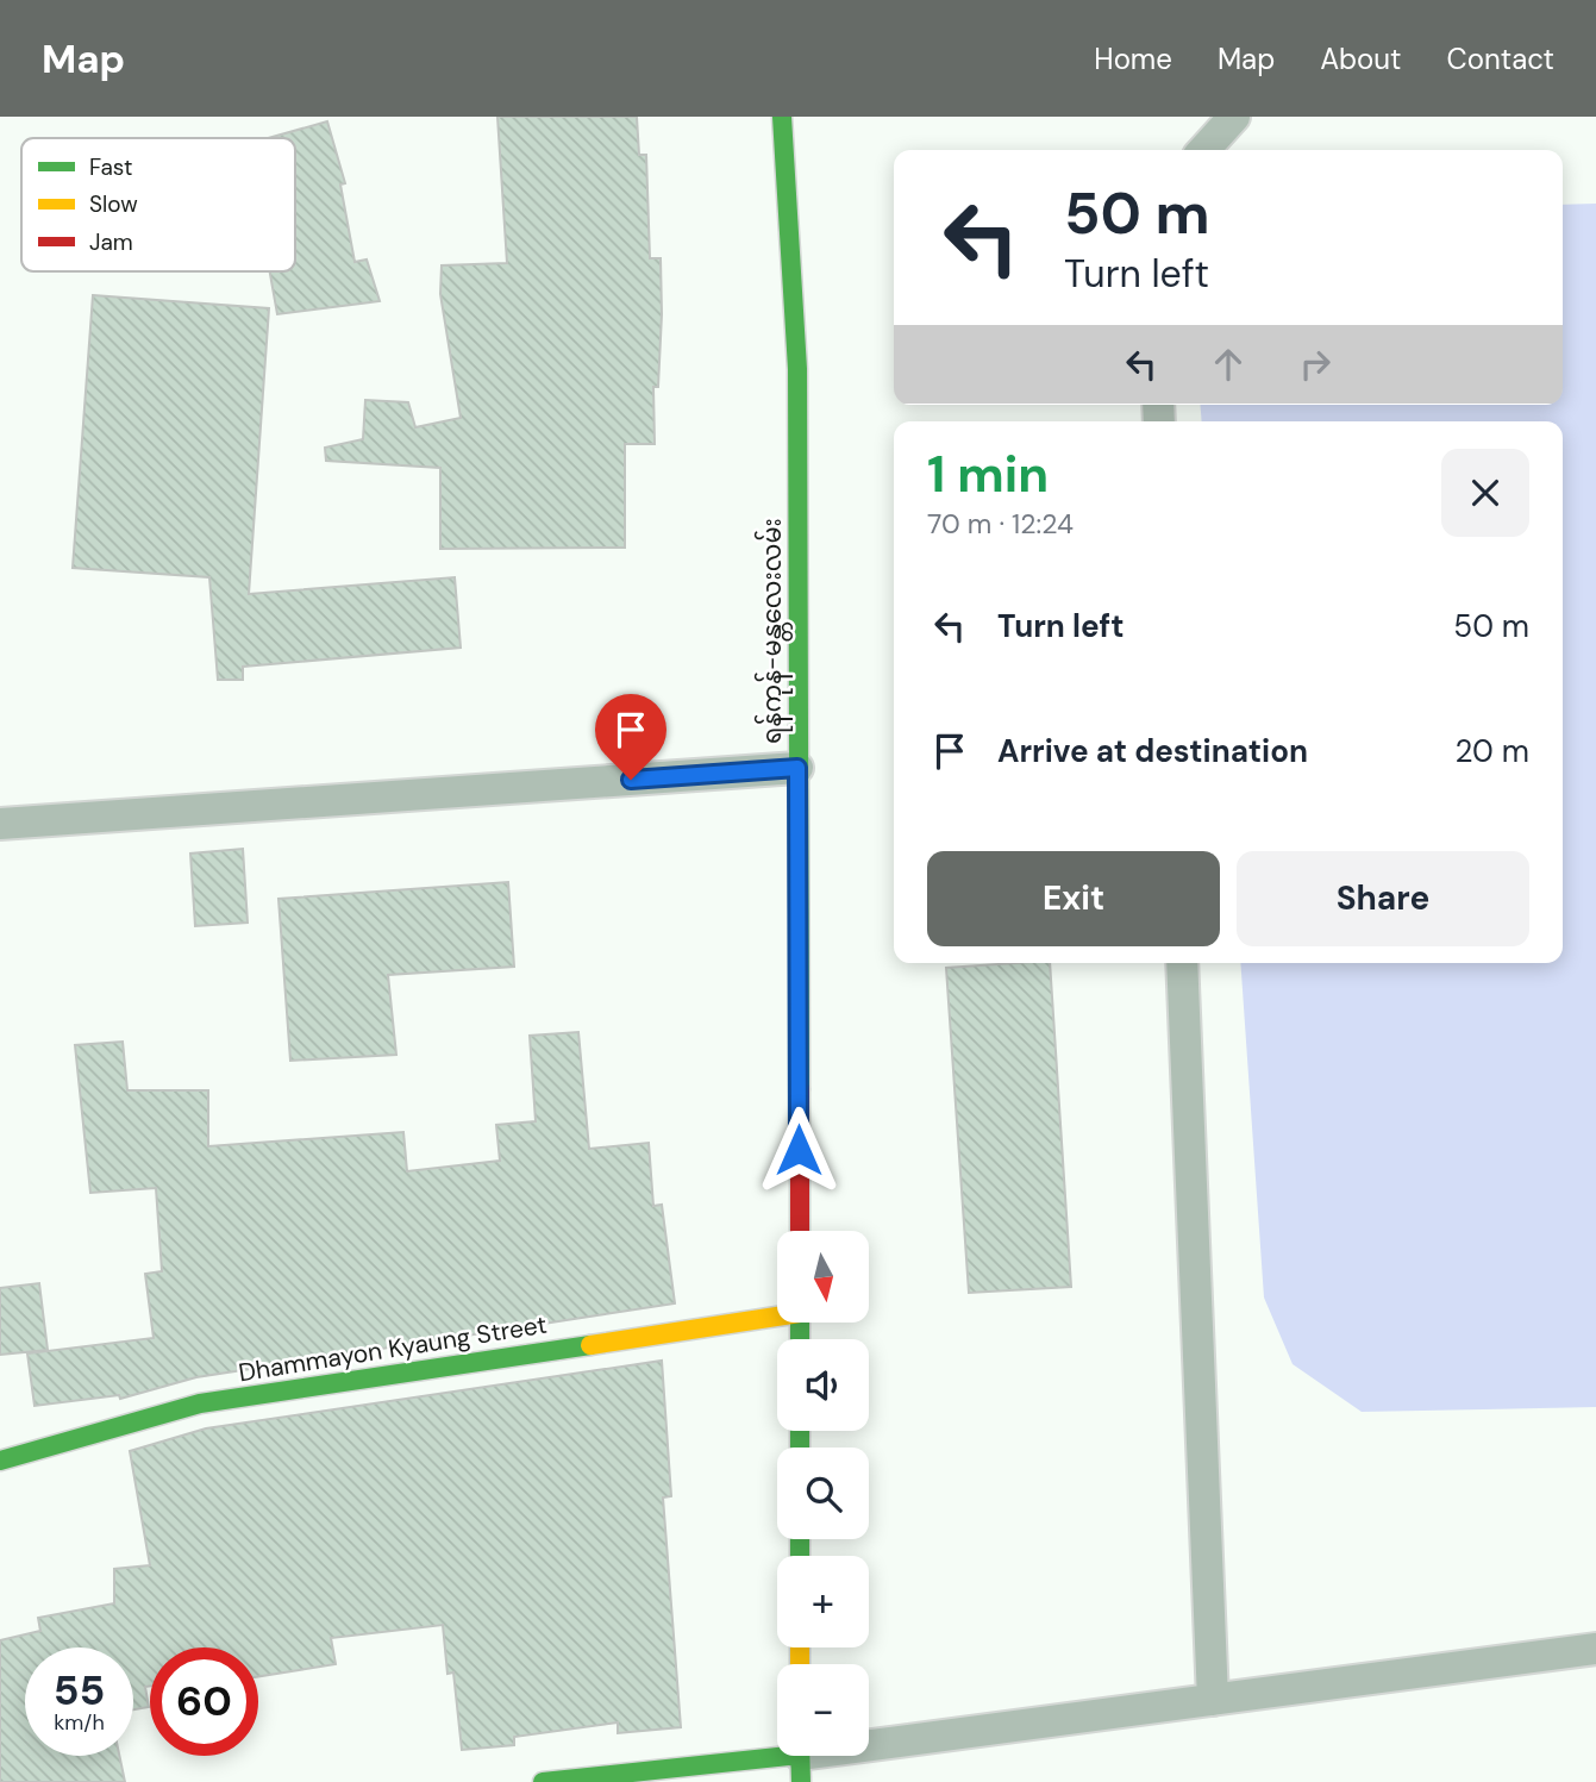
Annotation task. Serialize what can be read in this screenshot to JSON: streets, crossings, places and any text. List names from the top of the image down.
{
  "streets": {
    "main road": ["ရန်ကုန်-မန္တလေးလမ်း", "Dhammayon Kyaung Street"]
  },
  "legend": ["Fast", "Slow", "Jam"],
  "north": "bottom",
  "page": {
    "header": "Map",
    "nav": [
      "Home",
      "Map",
      "About",
      "Contact"
    ],
    "turn": ["50 m", "Turn left"],
    "heading": ["1 min", "70 m · 12:24"],
    "list": [
      {
        "name": "Turn left",
        "value": "50 m"
      },
      {
        "name": "Arrive at destination",
        "value": "20 m"
      }
    ],
    "buttons": ["Exit", "Share"],
    "map_buttons": ["+", "−"],
    "speed": "55 km/h",
    "limit": "60"
  }
}
